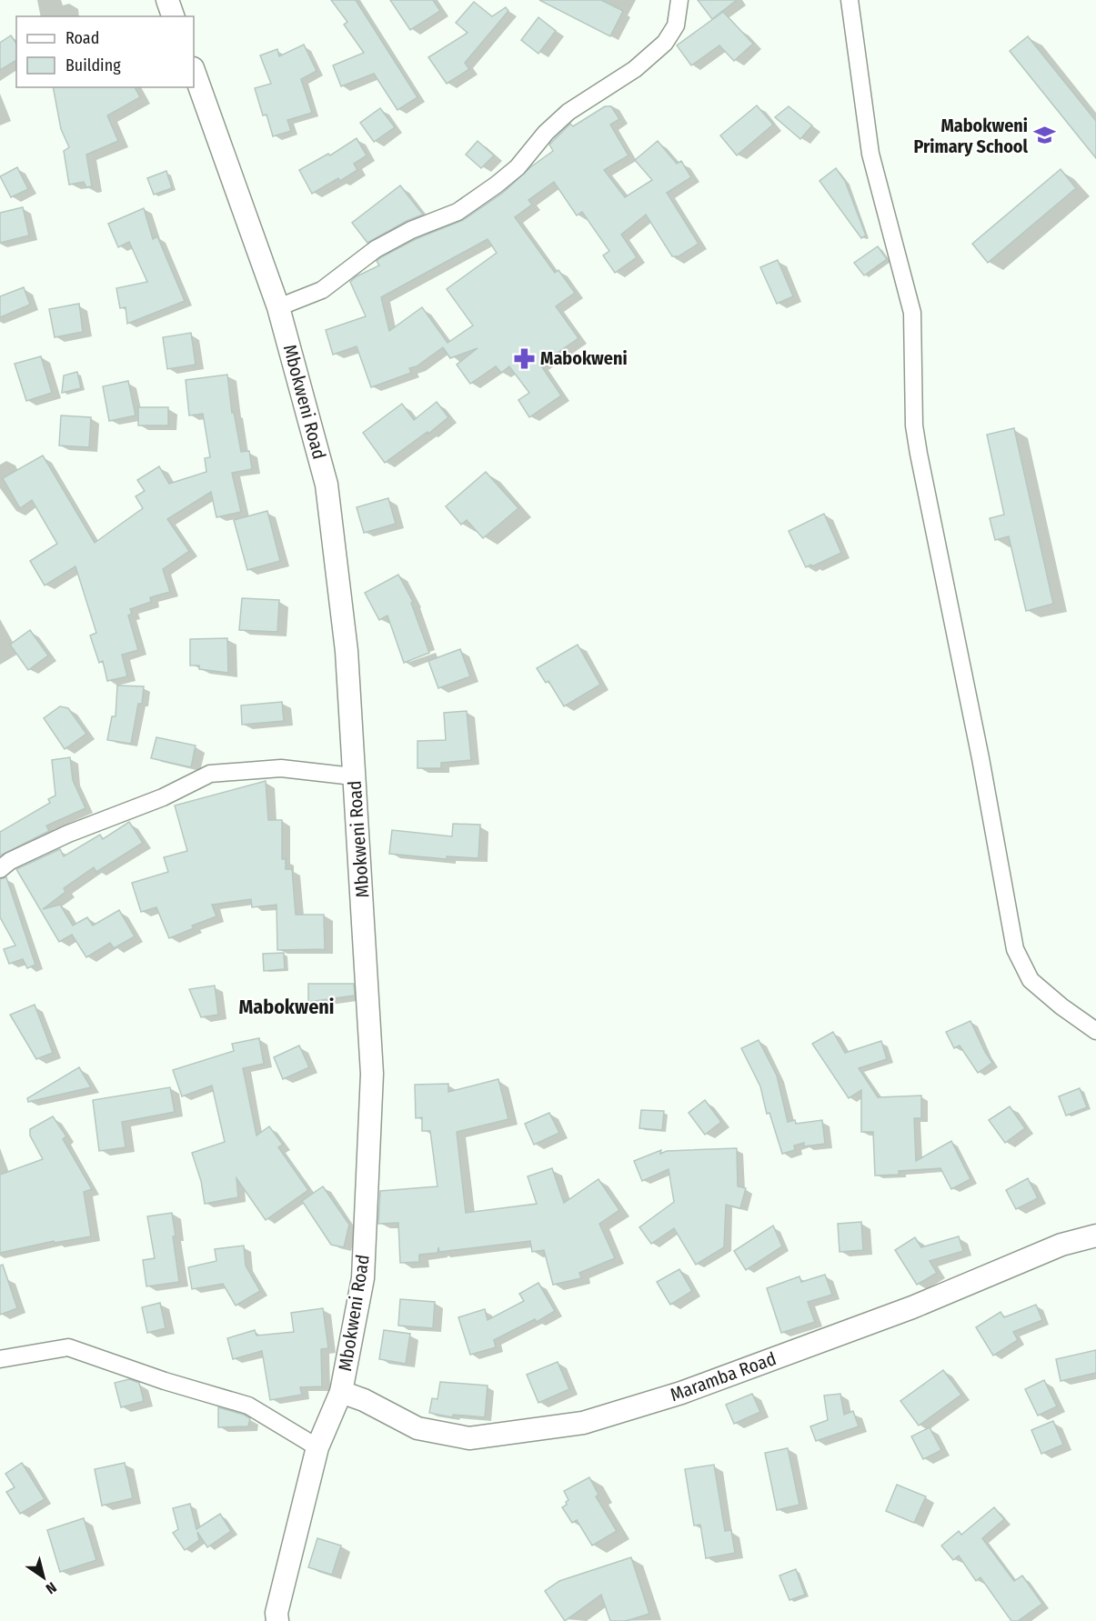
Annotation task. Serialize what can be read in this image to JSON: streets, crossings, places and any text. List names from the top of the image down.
{
  "streets": {
    "street": ["Mbokweni Road", "Maramba Road"]
  },
  "crossings": [
    ["Mbokweni Road", "Maramba Road"]
  ],
  "districts": ["Mabokweni"],
  "places": {
    "school or university": ["Mabokweni Primary School"],
    "pharmacy": ["Mabokweni"]
  },
  "legend": ["Road", "Building"],
  "north": "bottom right"
}
